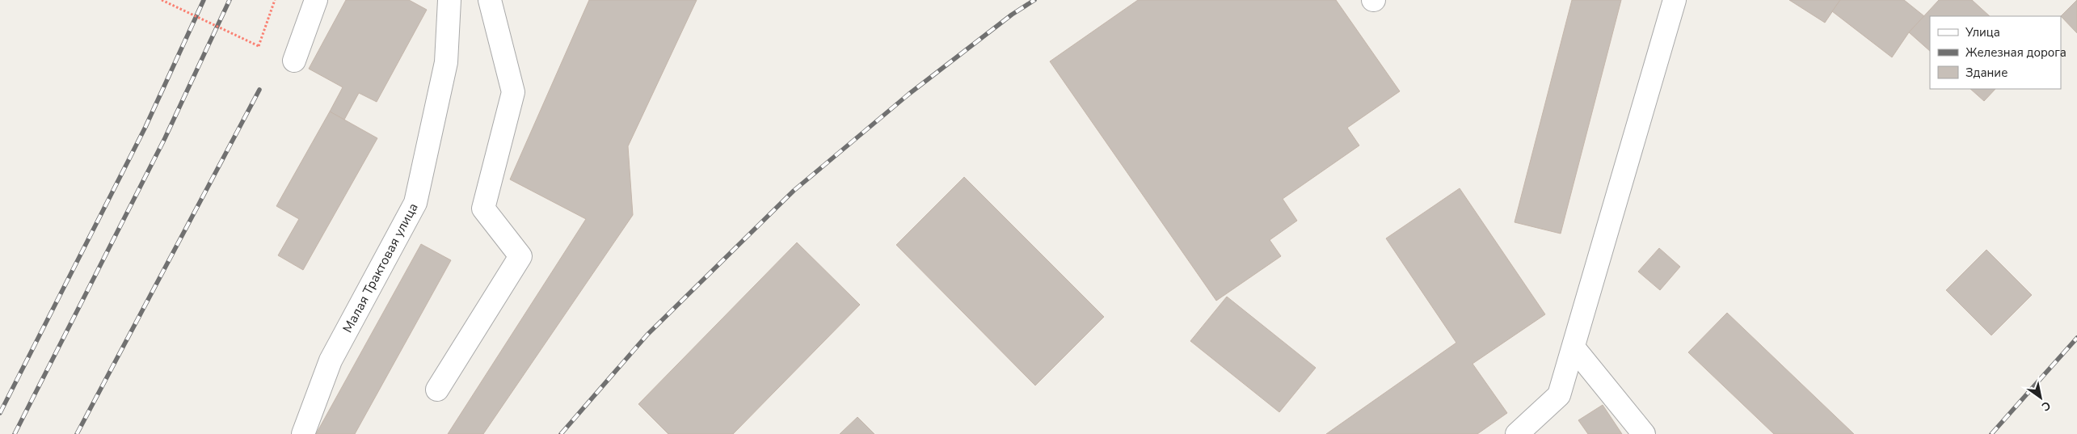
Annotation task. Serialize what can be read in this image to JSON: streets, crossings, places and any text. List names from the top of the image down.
{
  "streets": {
    "street": ["Малая Трактовая улица"]
  },
  "legend": ["Улица", "Железная дорога", "Здание"],
  "north": "bottom right"
}
